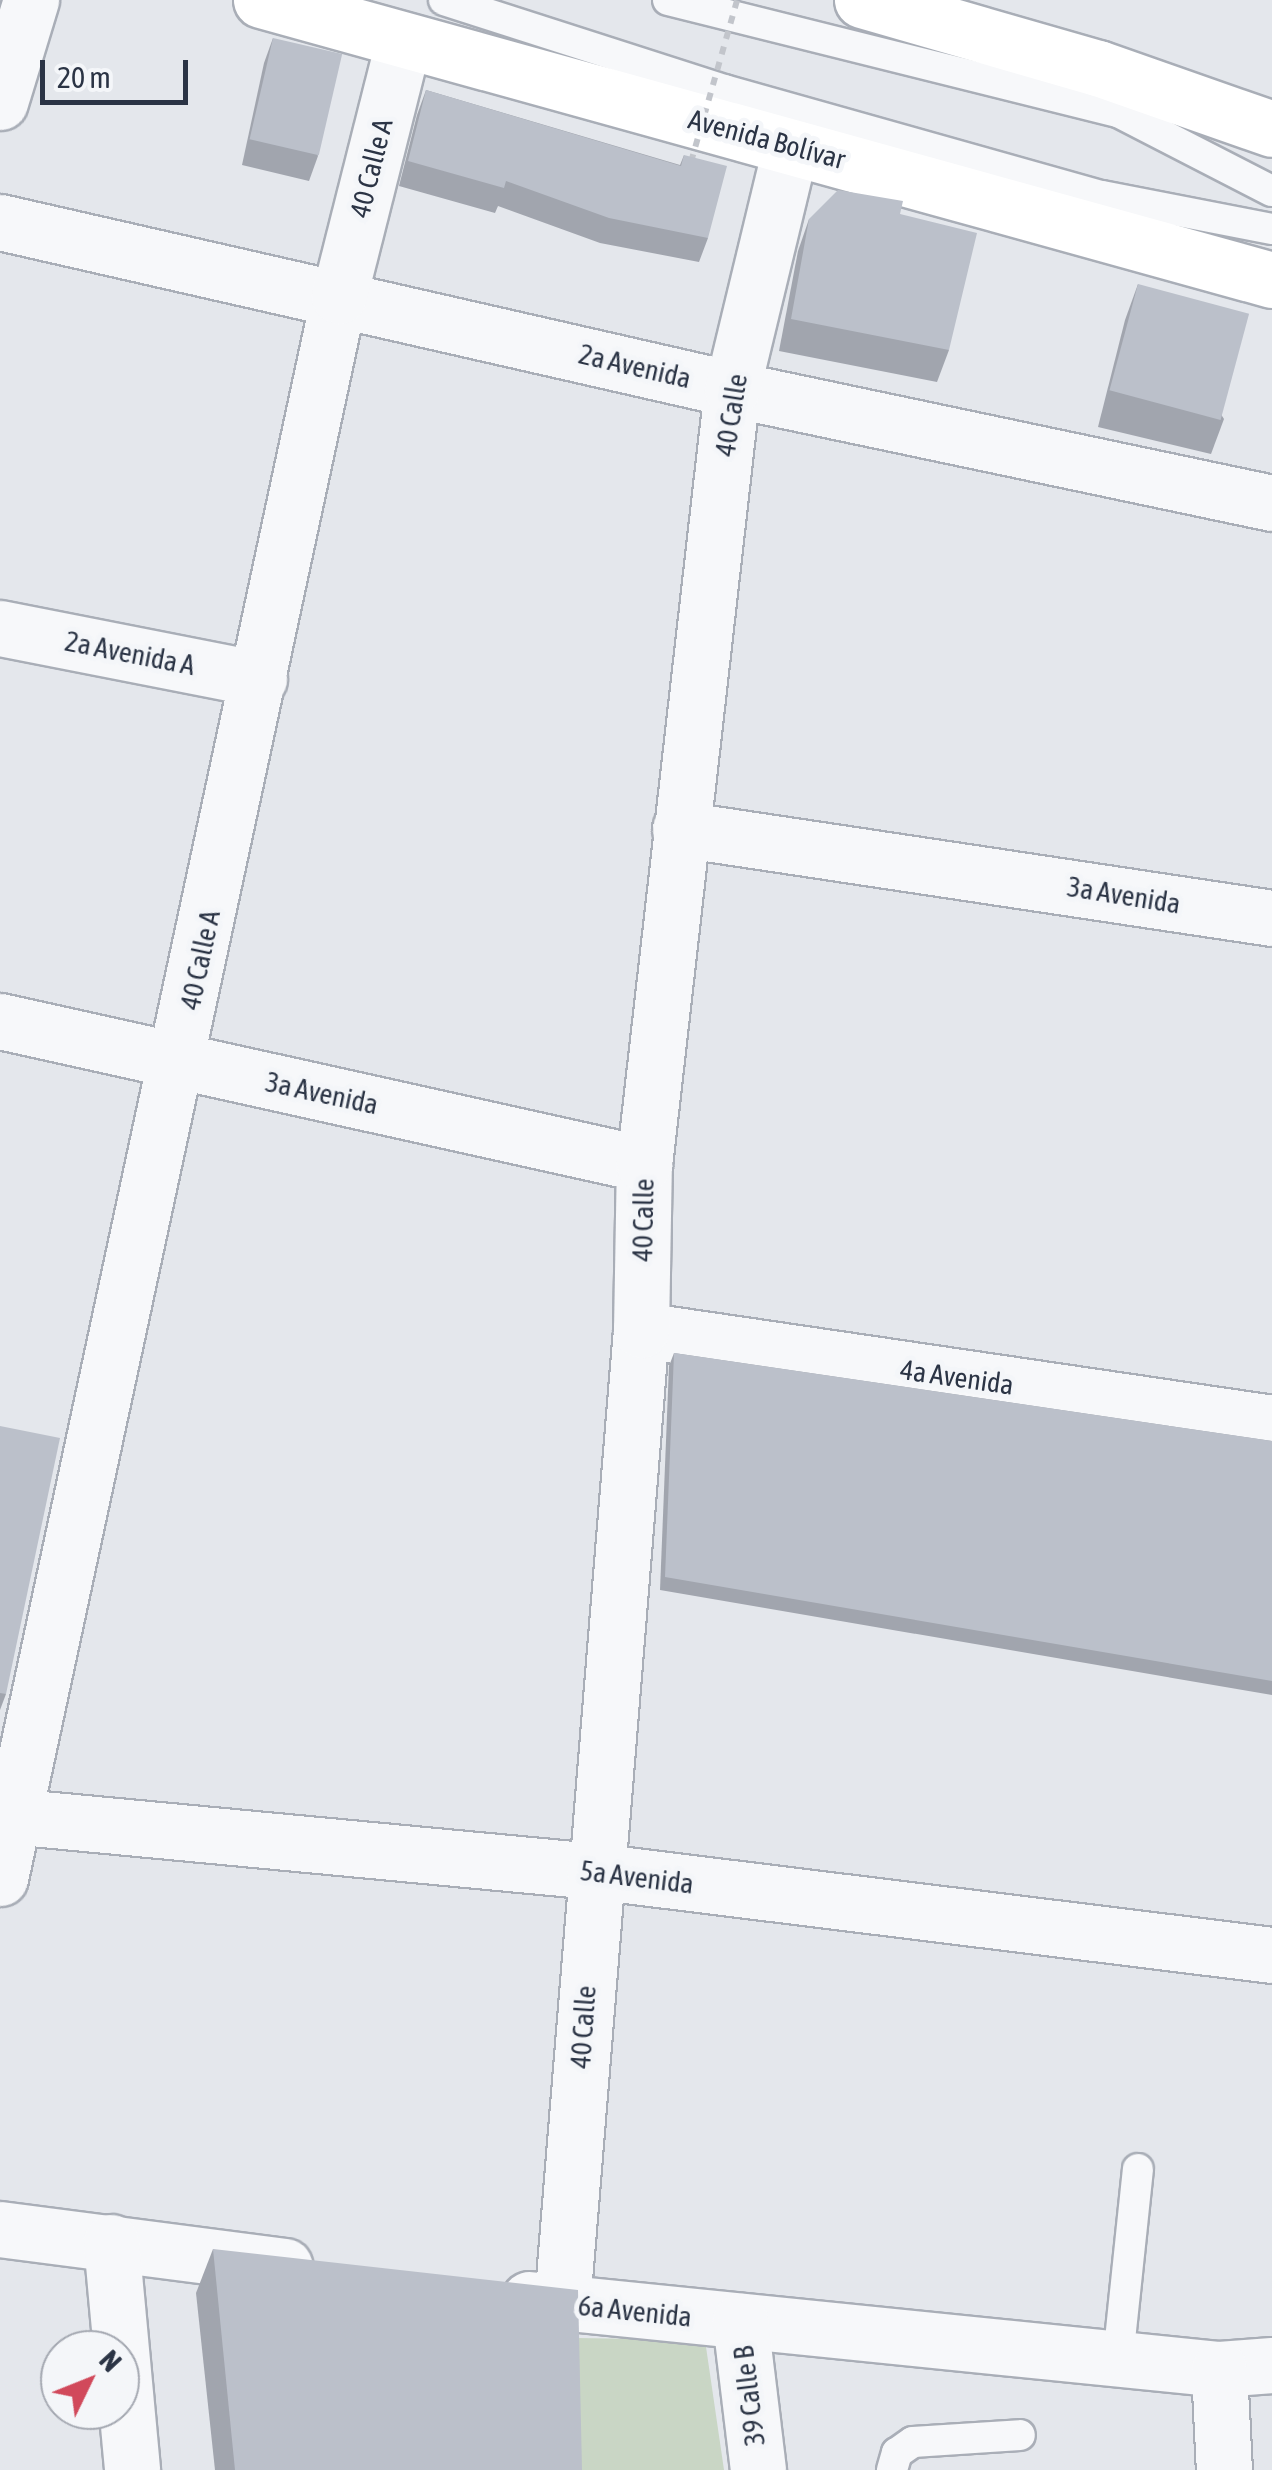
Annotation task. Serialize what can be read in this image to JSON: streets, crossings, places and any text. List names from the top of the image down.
{
  "streets": {
    "main road": ["Avenida Bolívar"],
    "street": [
      "40 Calle A",
      "2a Avenida",
      "40 Calle",
      "2a Avenida A",
      "3a Avenida",
      "4a Avenida",
      "5a Avenida",
      "6a Avenida",
      "39 Calle B"
    ]
  },
  "crossings": [
    ["Avenida Bolívar", "40 Calle A"],
    ["Avenida Bolívar", "40 Calle"],
    ["40 Calle A", "2a Avenida"],
    ["40 Calle A", "2a Avenida A"],
    ["40 Calle A", "3a Avenida"],
    ["40 Calle A", "5a Avenida"],
    ["2a Avenida", "40 Calle"],
    ["40 Calle", "3a Avenida"],
    ["40 Calle", "4a Avenida"],
    ["40 Calle", "5a Avenida"],
    ["40 Calle", "6a Avenida"],
    ["6a Avenida", "39 Calle B"]
  ],
  "scale_bar": "20 m",
  "north": "top right"
}
